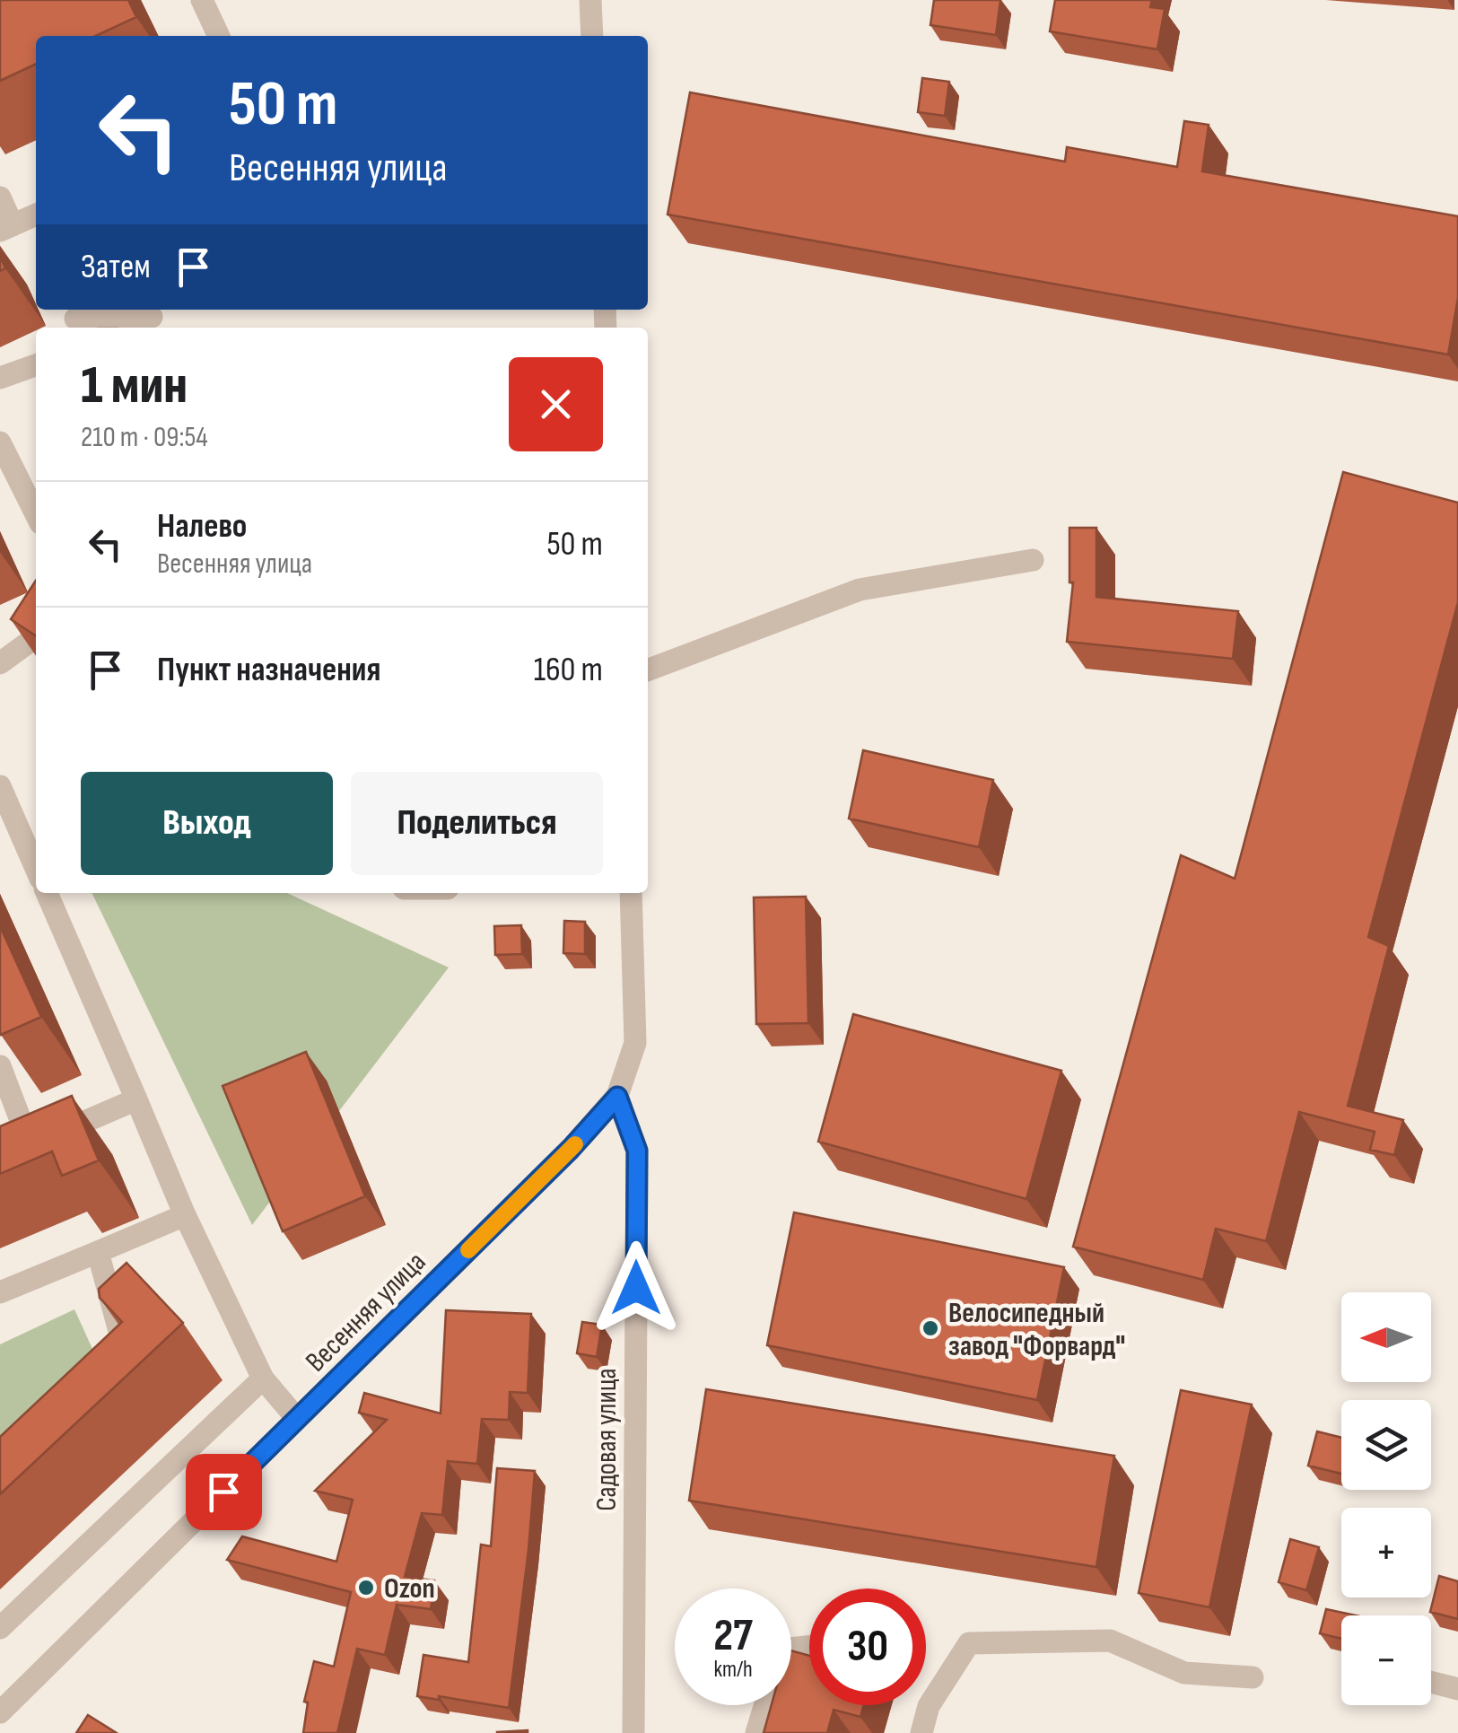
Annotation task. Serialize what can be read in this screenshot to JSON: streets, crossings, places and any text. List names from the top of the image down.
{
  "streets": {
    "street": ["Весенняя улица", "Садовая улица"]
  },
  "crossings": [
    ["Весенняя улица", "Садовая улица"]
  ],
  "places": ["Велосипедный завод \"Форвард\"", "Ozon"],
  "north": "left",
  "page": {
    "turn": ["50 m", "Весенняя улица"],
    "then": "Затем",
    "heading": ["1 мин", "210 m · 09:54"],
    "list": [
      {
        "name": "Налево",
        "note": "Весенняя улица",
        "value": "50 m"
      },
      {
        "name": "Пункт назначения",
        "value": "160 m"
      }
    ],
    "buttons": ["Выход", "Поделиться"],
    "map_buttons": ["+", "−"],
    "speed": "27 km/h",
    "limit": "30"
  }
}
